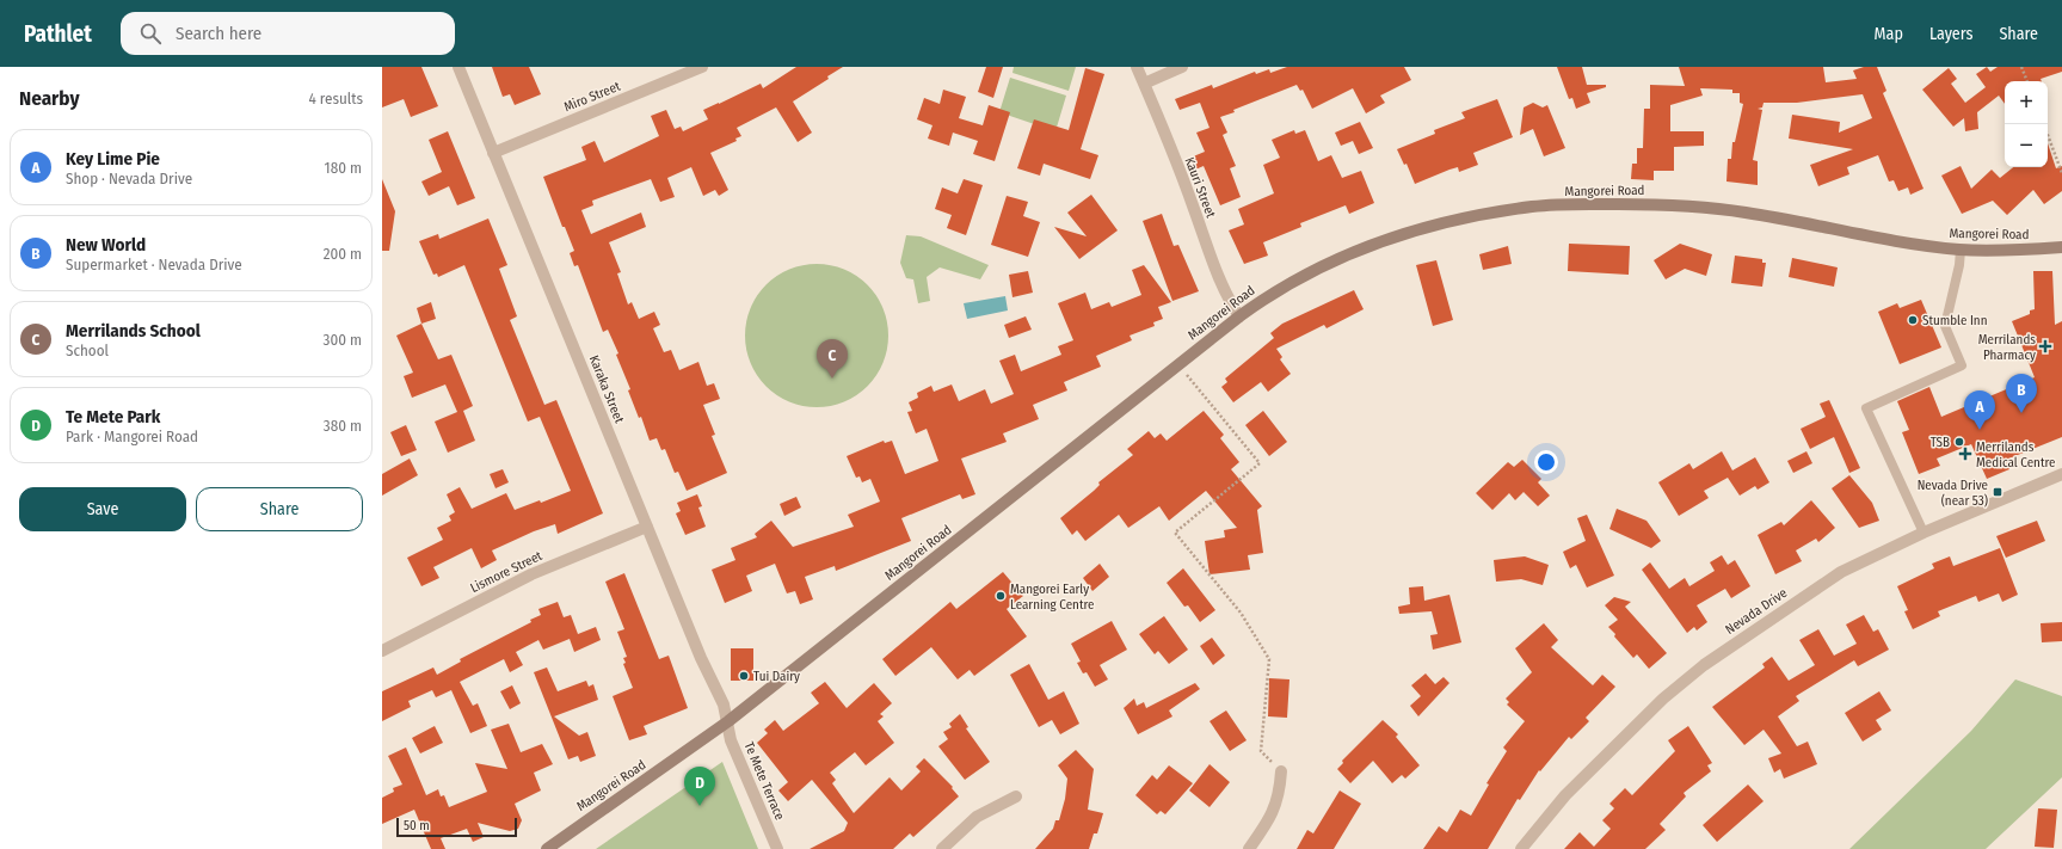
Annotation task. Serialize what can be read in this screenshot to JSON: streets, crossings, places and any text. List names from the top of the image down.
{
  "streets": {
    "main road": ["Mangorei Road"],
    "street": [
      "Miro Street",
      "Kauri Street",
      "Karaka Street",
      "Lismore Street",
      "Nevada Drive",
      "Te Mete Terrace"
    ]
  },
  "crossings": [
    ["Miro Street", "Karaka Street"],
    ["Kauri Street", "Mangorei Road"],
    ["Mangorei Road", "Karaka Street"],
    ["Mangorei Road", "Te Mete Terrace"],
    ["Karaka Street", "Lismore Street"],
    ["Karaka Street", "Te Mete Terrace"]
  ],
  "places": {
    "other": [
      "Stumble Inn",
      "TSB",
      "Mangorei Early Learning Centre",
      "Tui Dairy"
    ],
    "health": ["Merrilands Pharmacy", "Merrilands Medical Centre"],
    "transit": ["Nevada Drive (near 53)"]
  },
  "scale_bar": "50 m",
  "page": {
    "header": "Pathlet",
    "search": "Search here",
    "nav": ["Map", "Layers", "Share"],
    "heading": ["Nearby", "4 results"],
    "map_buttons": ["+", "−"],
    "list": [
      {
        "mark": "A",
        "name": "Key Lime Pie",
        "note": "Shop · Nevada Drive",
        "value": "180 m"
      },
      {
        "mark": "B",
        "name": "New World",
        "note": "Supermarket · Nevada Drive",
        "value": "200 m"
      },
      {
        "mark": "C",
        "name": "Merrilands School",
        "note": "School",
        "value": "300 m"
      },
      {
        "mark": "D",
        "name": "Te Mete Park",
        "note": "Park · Mangorei Road",
        "value": "380 m"
      }
    ],
    "pins": [
      "C",
      "B",
      "A",
      "D"
    ],
    "buttons": ["Save", "Share"],
    "scale": "50 m"
  }
}
